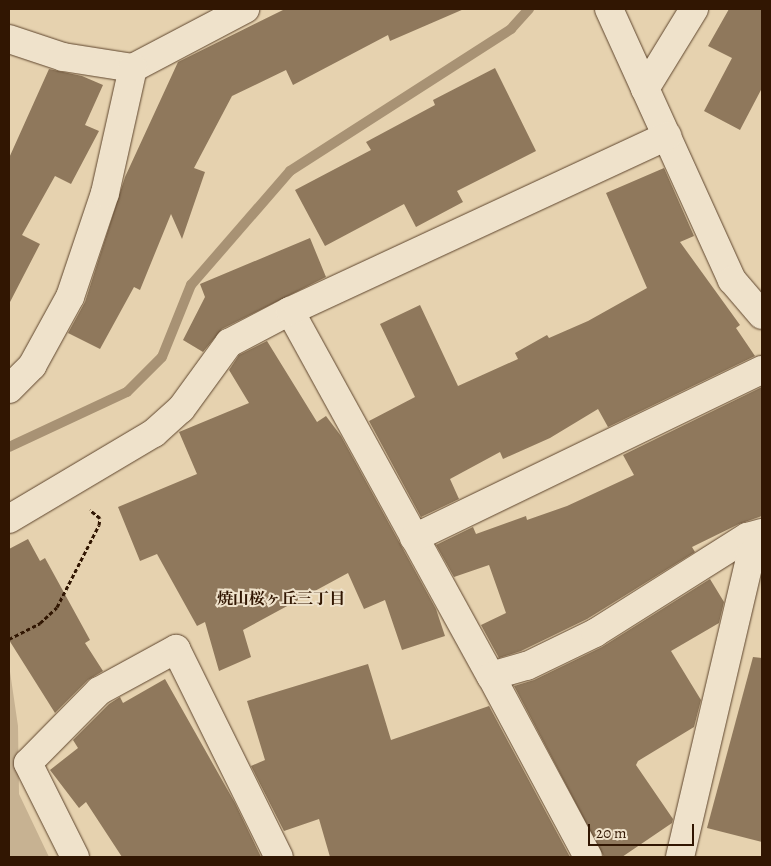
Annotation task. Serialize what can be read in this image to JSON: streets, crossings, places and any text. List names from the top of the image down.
{
  "districts": ["焼山桜ヶ丘三丁目"],
  "scale_bar": "20 m"
}
